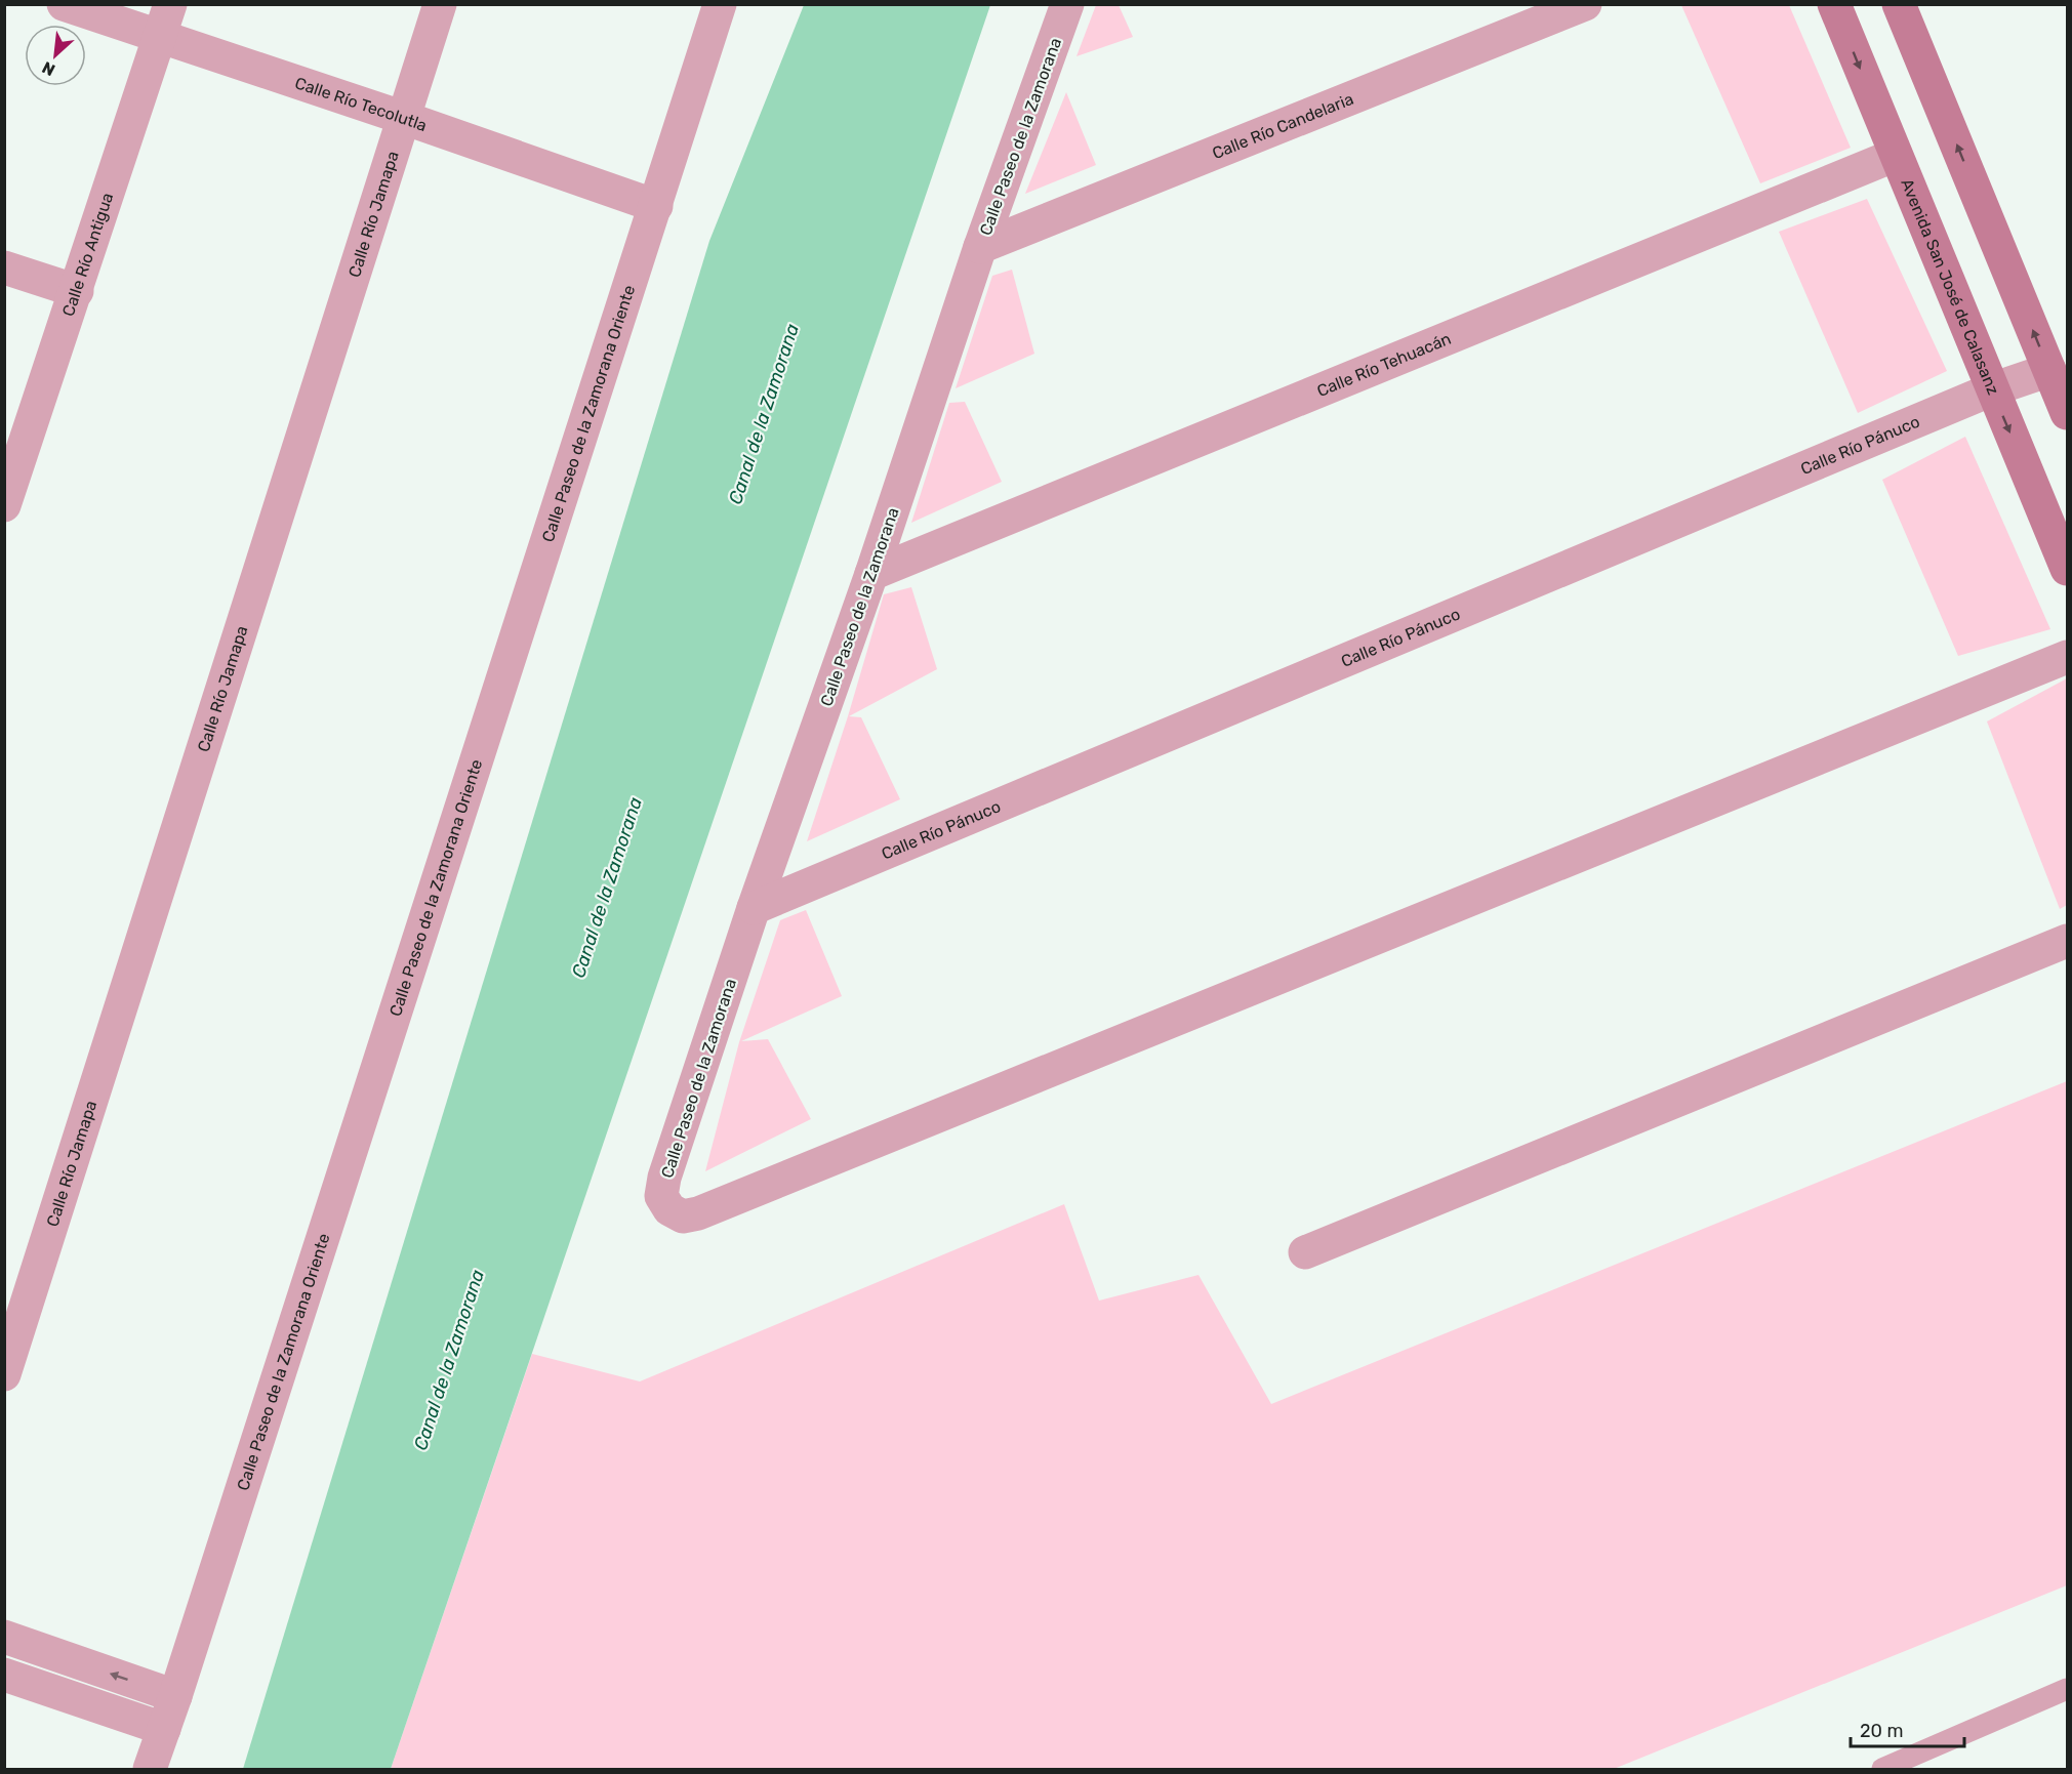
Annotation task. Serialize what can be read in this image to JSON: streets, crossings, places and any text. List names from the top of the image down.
{
  "streets": {
    "street": [
      "Calle Río Tecolutla",
      "Calle Río Candelaria",
      "Calle Paseo de la Zamorana",
      "Calle Río Jamapa",
      "Calle Río Antigua",
      "Avenida San José de Calasanz",
      "Calle Río Tehuacán",
      "Calle Paseo de la Zamorana Oriente",
      "Calle Río Pánuco"
    ]
  },
  "crossings": [
    ["Calle Río Tecolutla", "Calle Río Jamapa"],
    ["Calle Río Tecolutla", "Calle Río Antigua"],
    ["Calle Río Tecolutla", "Calle Paseo de la Zamorana Oriente"],
    ["Calle Río Candelaria", "Calle Paseo de la Zamorana"],
    ["Calle Paseo de la Zamorana", "Calle Río Tehuacán"],
    ["Calle Paseo de la Zamorana", "Calle Río Pánuco"],
    ["Avenida San José de Calasanz", "Calle Río Tehuacán"],
    ["Avenida San José de Calasanz", "Calle Río Pánuco"]
  ],
  "water": ["Canal de la Zamorana"],
  "scale_bar": "20 m",
  "north": "bottom left"
}
